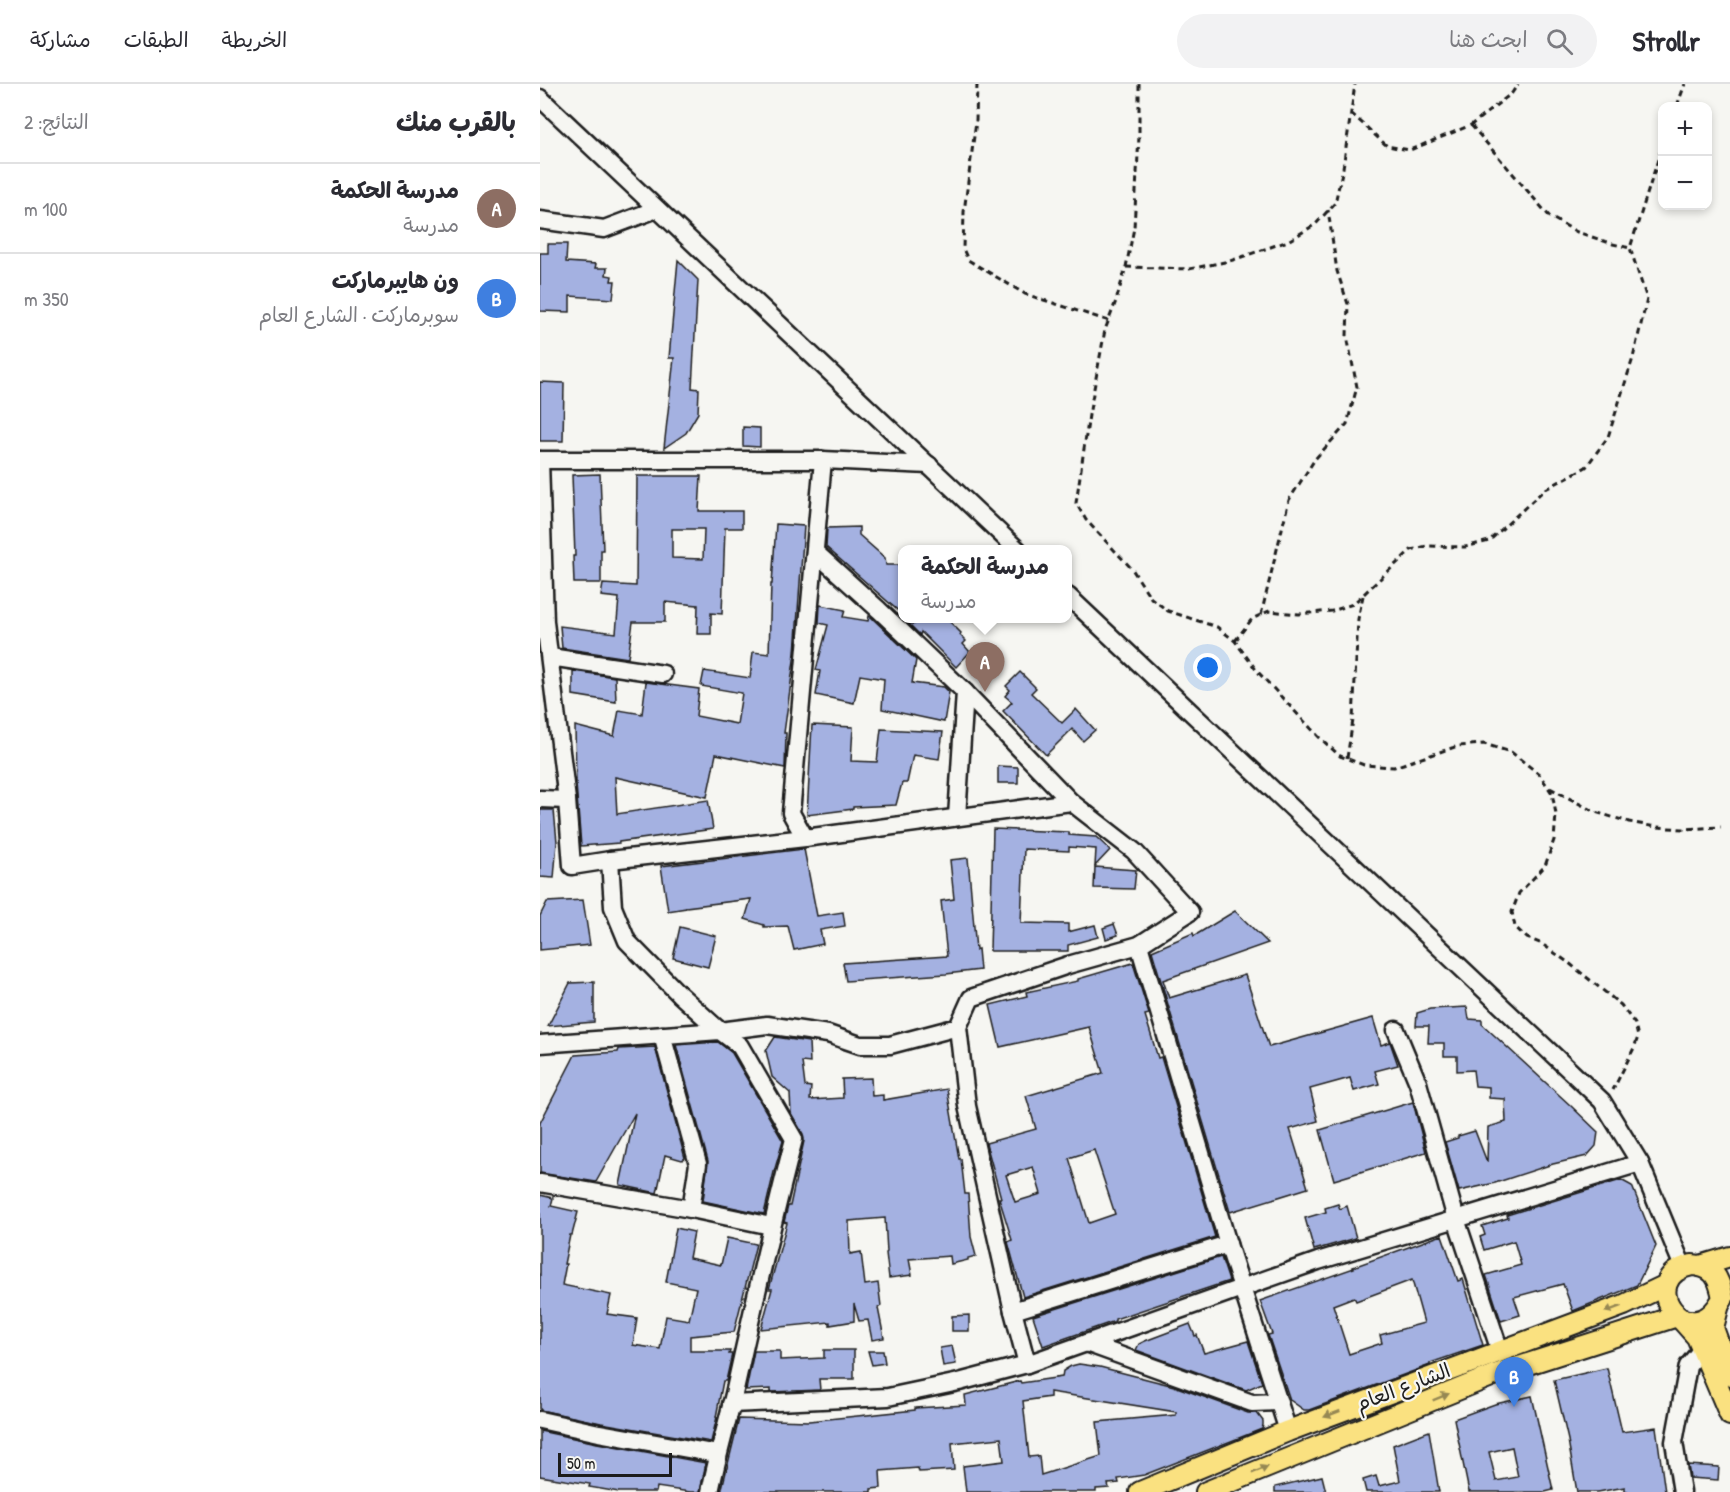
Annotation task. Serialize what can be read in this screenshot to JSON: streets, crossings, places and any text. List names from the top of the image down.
{
  "streets": {
    "main road": ["الشارع العام"]
  },
  "scale_bar": "50 m",
  "page": {
    "header": "Strollr",
    "search": "ابحث هنا",
    "nav": ["الخريطة", "الطبقات", "مشاركة"],
    "heading": ["بالقرب منك", "النتائج: 2"],
    "map_buttons": ["+", "−"],
    "list": [
      {
        "mark": "A",
        "name": "مدرسة الحكمة",
        "note": "مدرسة",
        "value": "100 m"
      },
      {
        "mark": "B",
        "name": "ون هايبرماركت",
        "note": "سوبرماركت · الشارع العام",
        "value": "350 m"
      }
    ],
    "popup": ["مدرسة الحكمة", "مدرسة"],
    "pins": ["A", "B"],
    "scale": "50 m"
  }
}
